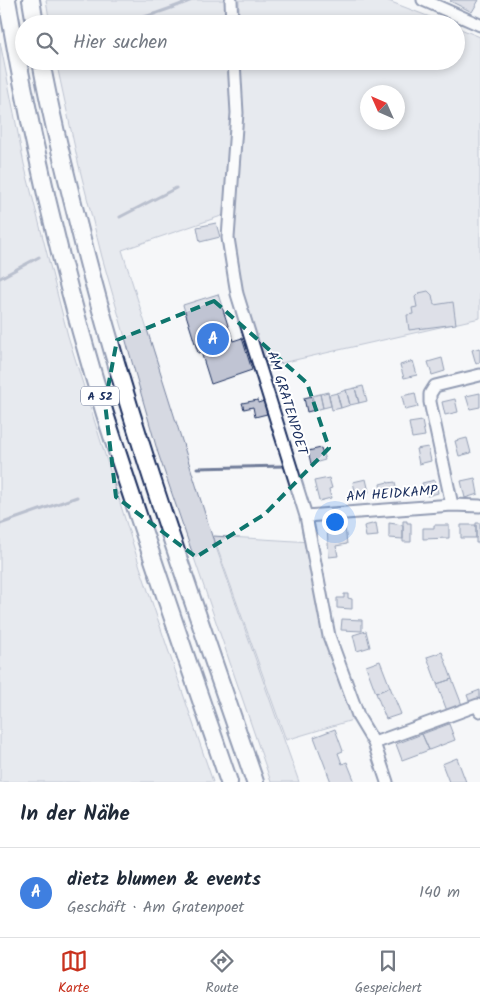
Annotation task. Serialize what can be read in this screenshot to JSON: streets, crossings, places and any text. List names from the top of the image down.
{
  "streets": {
    "highway": ["A 52"],
    "street": ["AM GRATENPOET", "AM HEIDKAMP"]
  },
  "crossings": [
    ["AM GRATENPOET", "AM HEIDKAMP"]
  ],
  "north": "top left",
  "page": {
    "search": "Hier suchen",
    "pins": "A",
    "heading": "In der Nähe",
    "list": [
      {
        "mark": "A",
        "name": "dietz blumen & events",
        "note": "Geschäft · Am Gratenpoet",
        "value": "140 m"
      }
    ],
    "nav": ["Karte", "Route", "Gespeichert"]
  }
}
